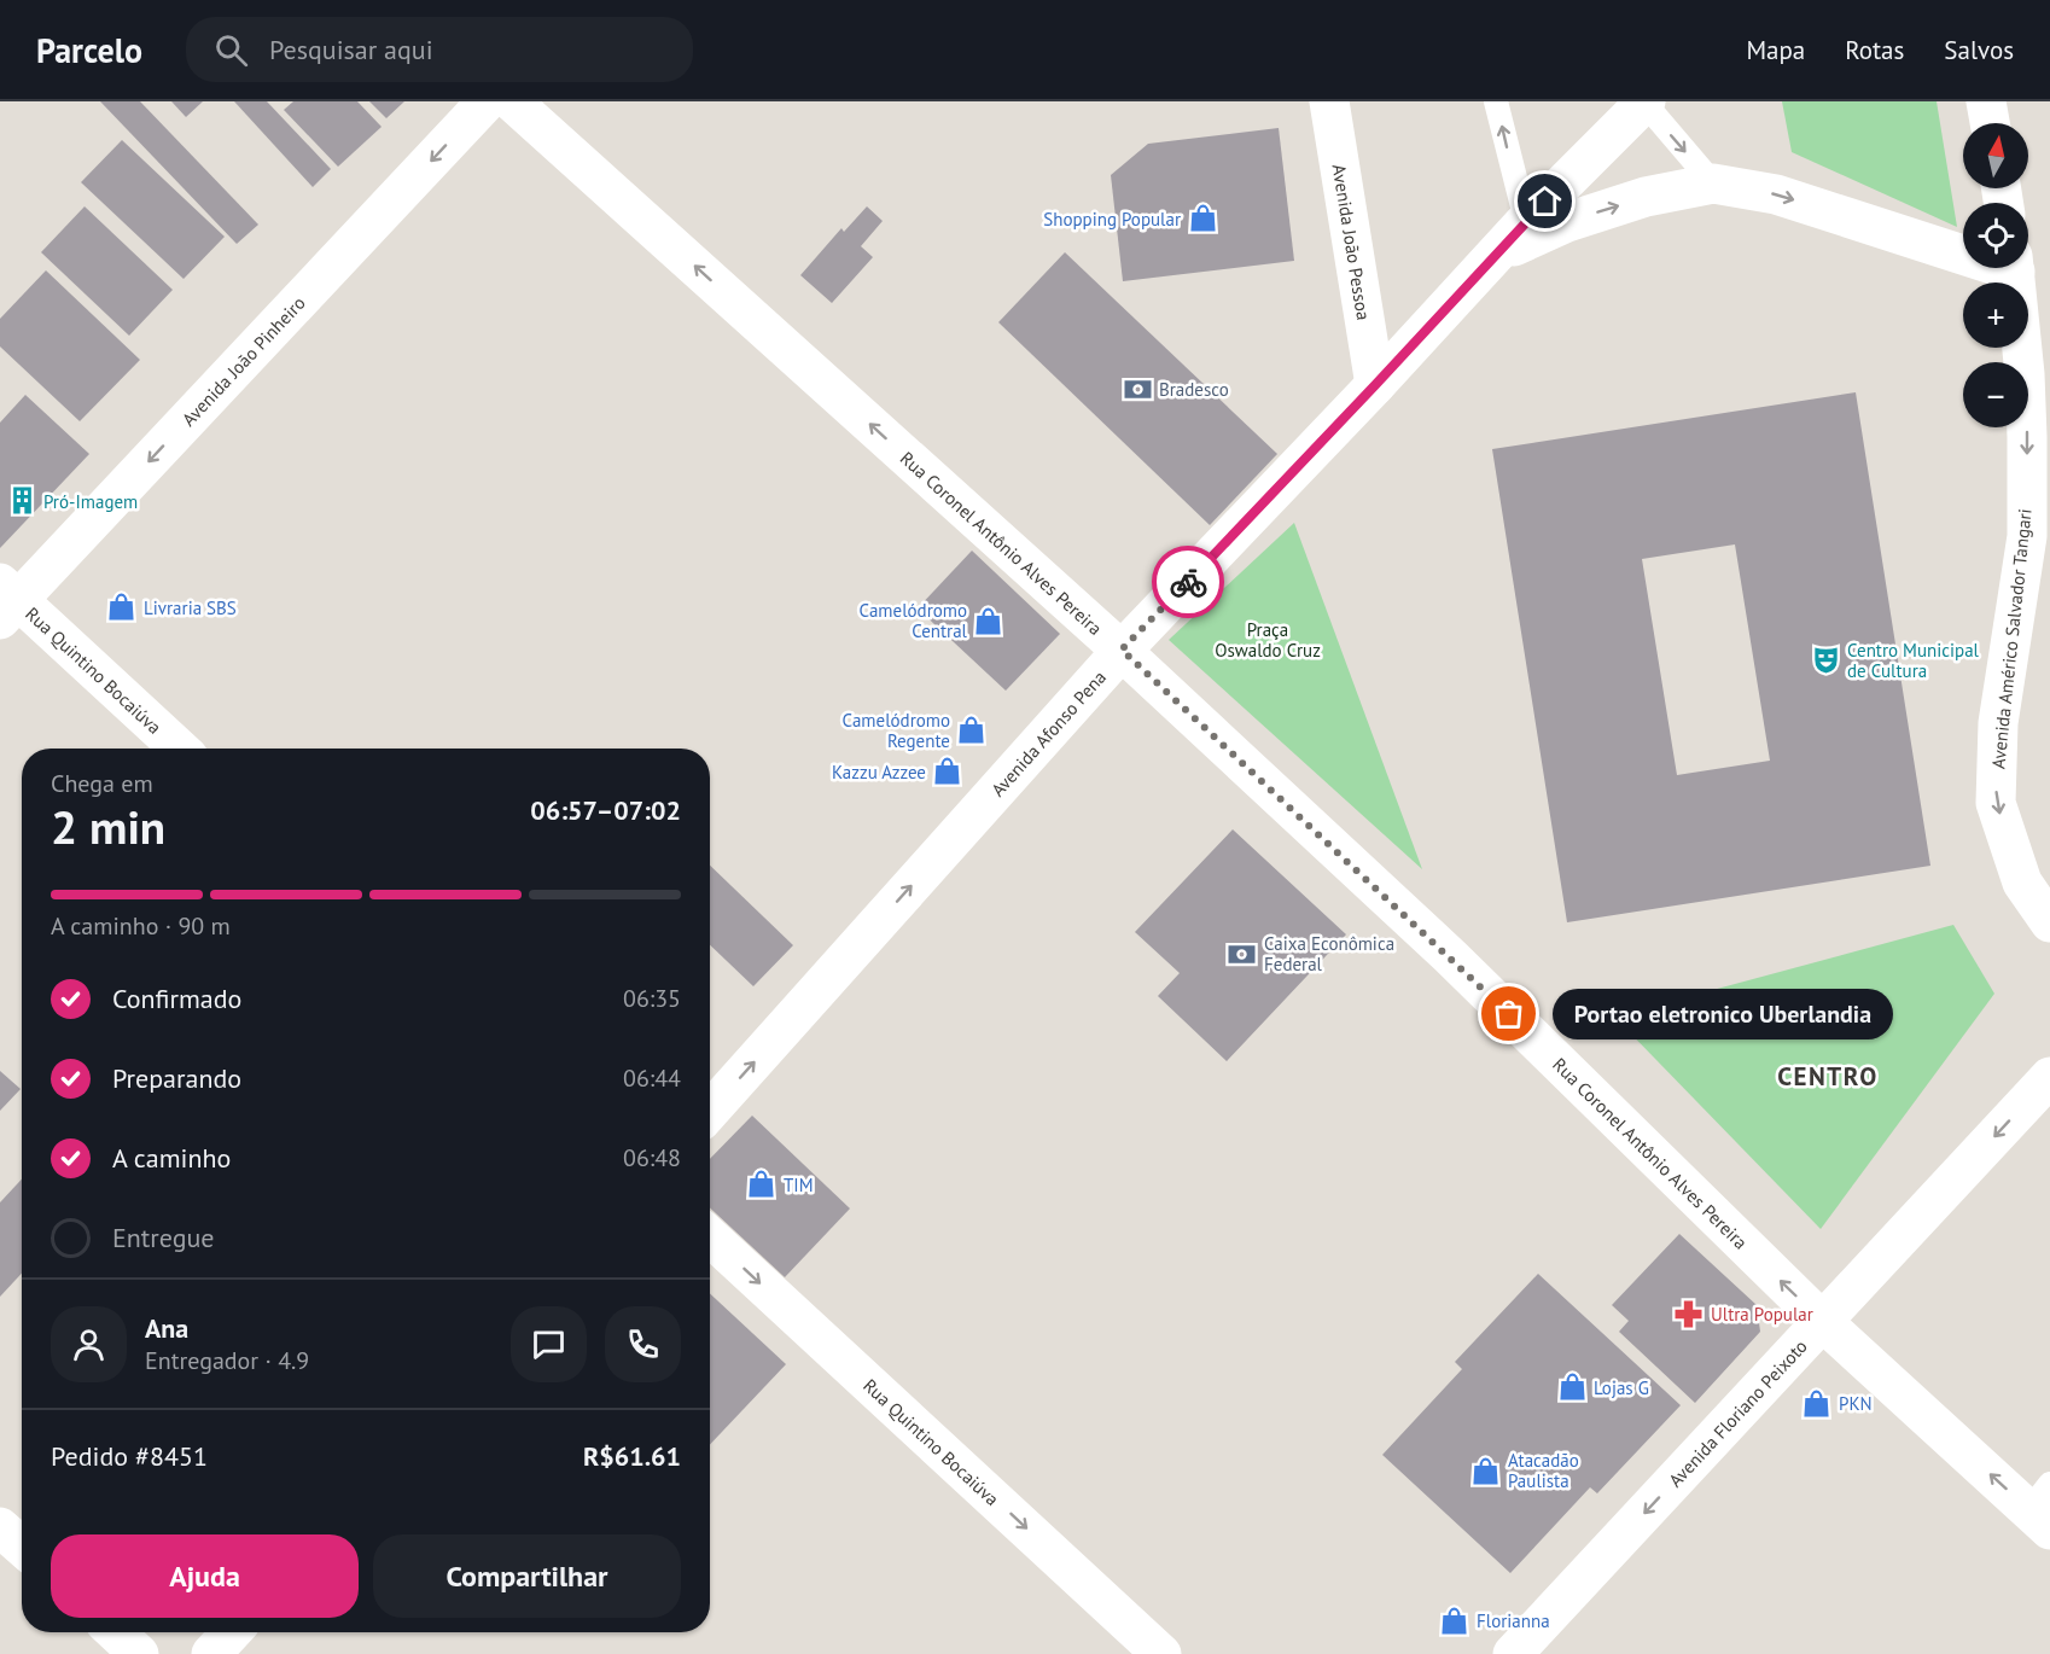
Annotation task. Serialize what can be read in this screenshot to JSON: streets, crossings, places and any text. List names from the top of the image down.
{
  "streets": {
    "street": [
      "Avenida João Pessoa",
      "Avenida João Pinheiro",
      "Rua Coronel Antônio Alves Pereira",
      "Avenida Américo Salvador Tangari",
      "Rua Quintino Bocaiúva",
      "Avenida Afonso Pena",
      "Avenida Floriano Peixoto"
    ]
  },
  "crossings": [
    ["Avenida João Pessoa", "Avenida Afonso Pena"],
    ["Avenida João Pinheiro", "Rua Quintino Bocaiúva"],
    ["Rua Coronel Antônio Alves Pereira", "Avenida Afonso Pena"],
    ["Rua Coronel Antônio Alves Pereira", "Avenida Floriano Peixoto"]
  ],
  "one_way": [
    "Avenida João Pinheiro",
    "Rua Coronel Antônio Alves Pereira",
    "Avenida Américo Salvador Tangari",
    "Rua Quintino Bocaiúva",
    "Avenida Afonso Pena",
    "Avenida Floriano Peixoto"
  ],
  "districts": ["CENTRO"],
  "parks": ["Praça Oswaldo Cruz"],
  "places": {
    "shop": [
      "Shopping Popular",
      "Livraria SBS",
      "Camelódromo Central",
      "Camelódromo Regente",
      "Kazzu Azzee",
      "TIM",
      "Lojas G",
      "PKN",
      "Atacadão Paulista",
      "Florianna"
    ],
    "bank": ["Bradesco", "Caixa Econômica Federal"],
    "building": ["Pró-Imagem"],
    "theatre": ["Centro Municipal de Cultura"],
    "other": ["Portao eletronico Uberlandia"],
    "pharmacy": ["Ultra Popular"]
  },
  "north": "top",
  "page": {
    "header": "Parcelo",
    "search": "Pesquisar aqui",
    "nav": ["Mapa", "Rotas", "Salvos"],
    "map_buttons": ["+", "−"],
    "heading": ["2 min", "Chega em", "06:57–07:02"],
    "panel": [
      "Ana",
      "Entregador · 4.9",
      "Pedido #8451",
      "R$61.61"
    ],
    "bar": "A caminho · 90 m",
    "list": [
      ["Confirmado", "06:35"],
      ["Preparando", "06:44"],
      ["A caminho", "06:48"],
      "Entregue"
    ],
    "bubble": "Portao eletronico Uberlandia",
    "buttons": ["Ajuda", "Compartilhar"]
  }
}
